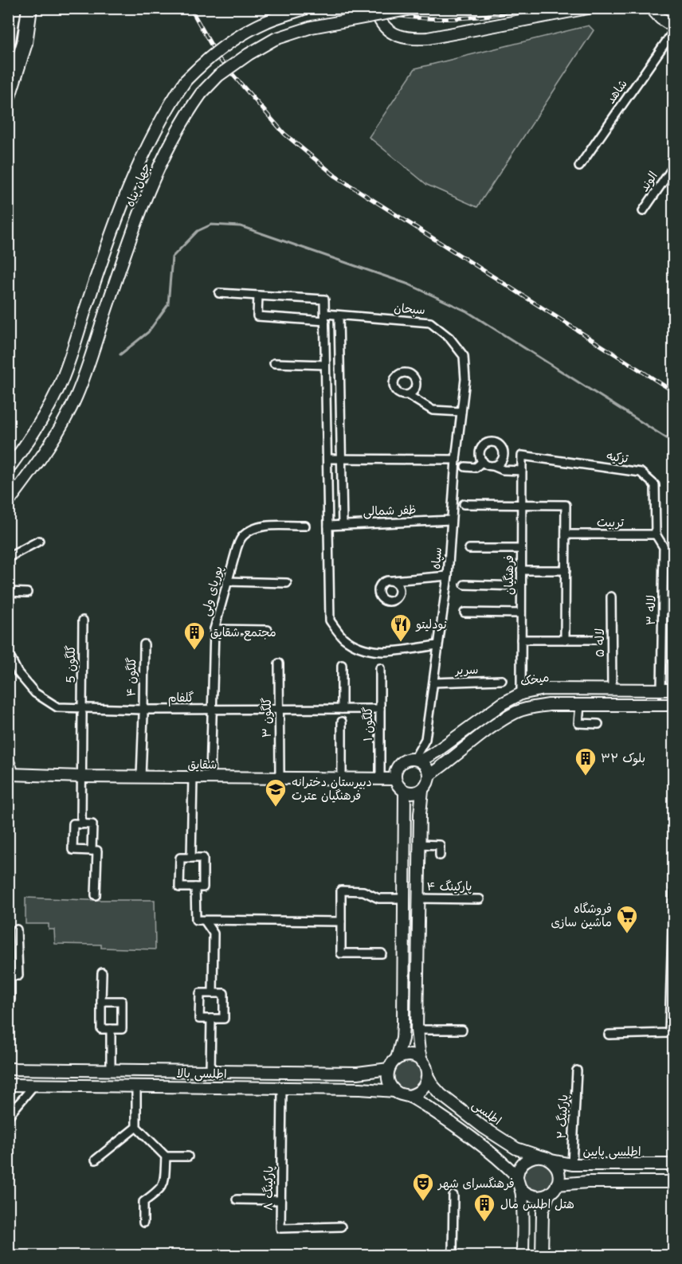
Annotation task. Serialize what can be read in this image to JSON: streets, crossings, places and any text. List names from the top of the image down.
{
  "streets": {
    "street": [
      "شاهد",
      "الوند",
      "جهان پناه",
      "سبحان",
      "تزکیه",
      "ظفر شمالی",
      "تربیت",
      "سپاه",
      "فرهنگیان",
      "پوریای ولی",
      "لاله ۳",
      "لاله ۵",
      "گلگون 5",
      "سریر",
      "گلگون ۴",
      "میخک",
      "گلفام",
      "گلگون ۳",
      "گلگون ۱",
      "شقایق",
      "پارکینگ ۴",
      "اطلسی بالا",
      "اطلسی",
      "پارکینگ ۲",
      "اطلسی پایین",
      "پارکینگ ۸"
    ]
  },
  "crossings": [
    ["سبحان", "سپاه"],
    ["تزکیه", "تربیت"],
    ["تزکیه", "فرهنگیان"],
    ["ظفر شمالی", "سپاه"],
    ["سپاه", "سریر"],
    ["سپاه", "میخک"],
    ["سپاه", "شقایق"],
    ["فرهنگیان", "میخک"],
    ["پوریای ولی", "گلفام"],
    ["پوریای ولی", "شقایق"],
    ["لاله ۳", "میخک"],
    ["لاله ۵", "میخک"],
    ["گلگون 5", "گلفام"],
    ["گلگون 5", "شقایق"],
    ["گلگون ۴", "گلفام"],
    ["گلگون ۴", "شقایق"],
    ["میخک", "شقایق"],
    ["گلفام", "گلگون ۳"],
    ["گلفام", "گلگون ۱"],
    ["گلگون ۱", "شقایق"],
    ["اطلسی بالا", "اطلسی"],
    ["اطلسی بالا", "پارکینگ ۸"],
    ["اطلسی", "اطلسی پایین"],
    ["پارکینگ ۲", "اطلسی پایین"]
  ],
  "places": {
    "restaurant": ["نودلیتو"],
    "building": ["مجتمع شقایق", "بلوک ۳۲", "هتل اطلس مال"],
    "school or university": ["دبیرستان دخترانه فرهنگیان عترت"],
    "supermarket": ["فروشگاه ماشین سازی"],
    "theatre": ["فرهنگسرای شهر"]
  }
}
